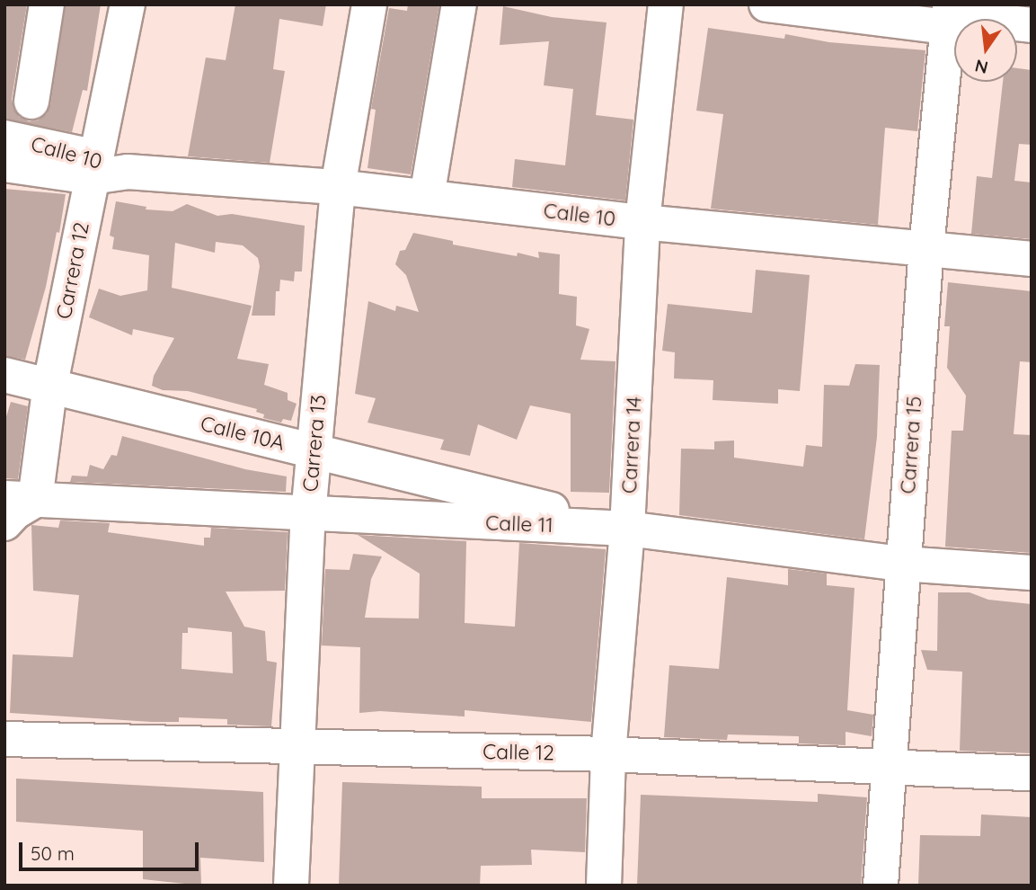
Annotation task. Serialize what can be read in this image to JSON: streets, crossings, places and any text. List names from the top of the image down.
{
  "streets": {
    "street": [
      "Calle 10",
      "Carrera 12",
      "Calle 10A",
      "Carrera 13",
      "Carrera 14",
      "Carrera 15",
      "Calle 11",
      "Calle 12"
    ]
  },
  "crossings": [
    ["Calle 10", "Carrera 12"],
    ["Calle 10", "Carrera 13"],
    ["Calle 10", "Carrera 14"],
    ["Calle 10", "Carrera 15"],
    ["Carrera 12", "Calle 10A"],
    ["Carrera 12", "Calle 11"],
    ["Calle 10A", "Carrera 13"],
    ["Calle 10A", "Carrera 14"],
    ["Calle 10A", "Calle 11"],
    ["Carrera 13", "Calle 11"],
    ["Carrera 13", "Calle 12"],
    ["Carrera 14", "Calle 11"],
    ["Carrera 14", "Calle 12"],
    ["Carrera 15", "Calle 11"],
    ["Carrera 15", "Calle 12"]
  ],
  "scale_bar": "50 m",
  "north": "bottom"
}
